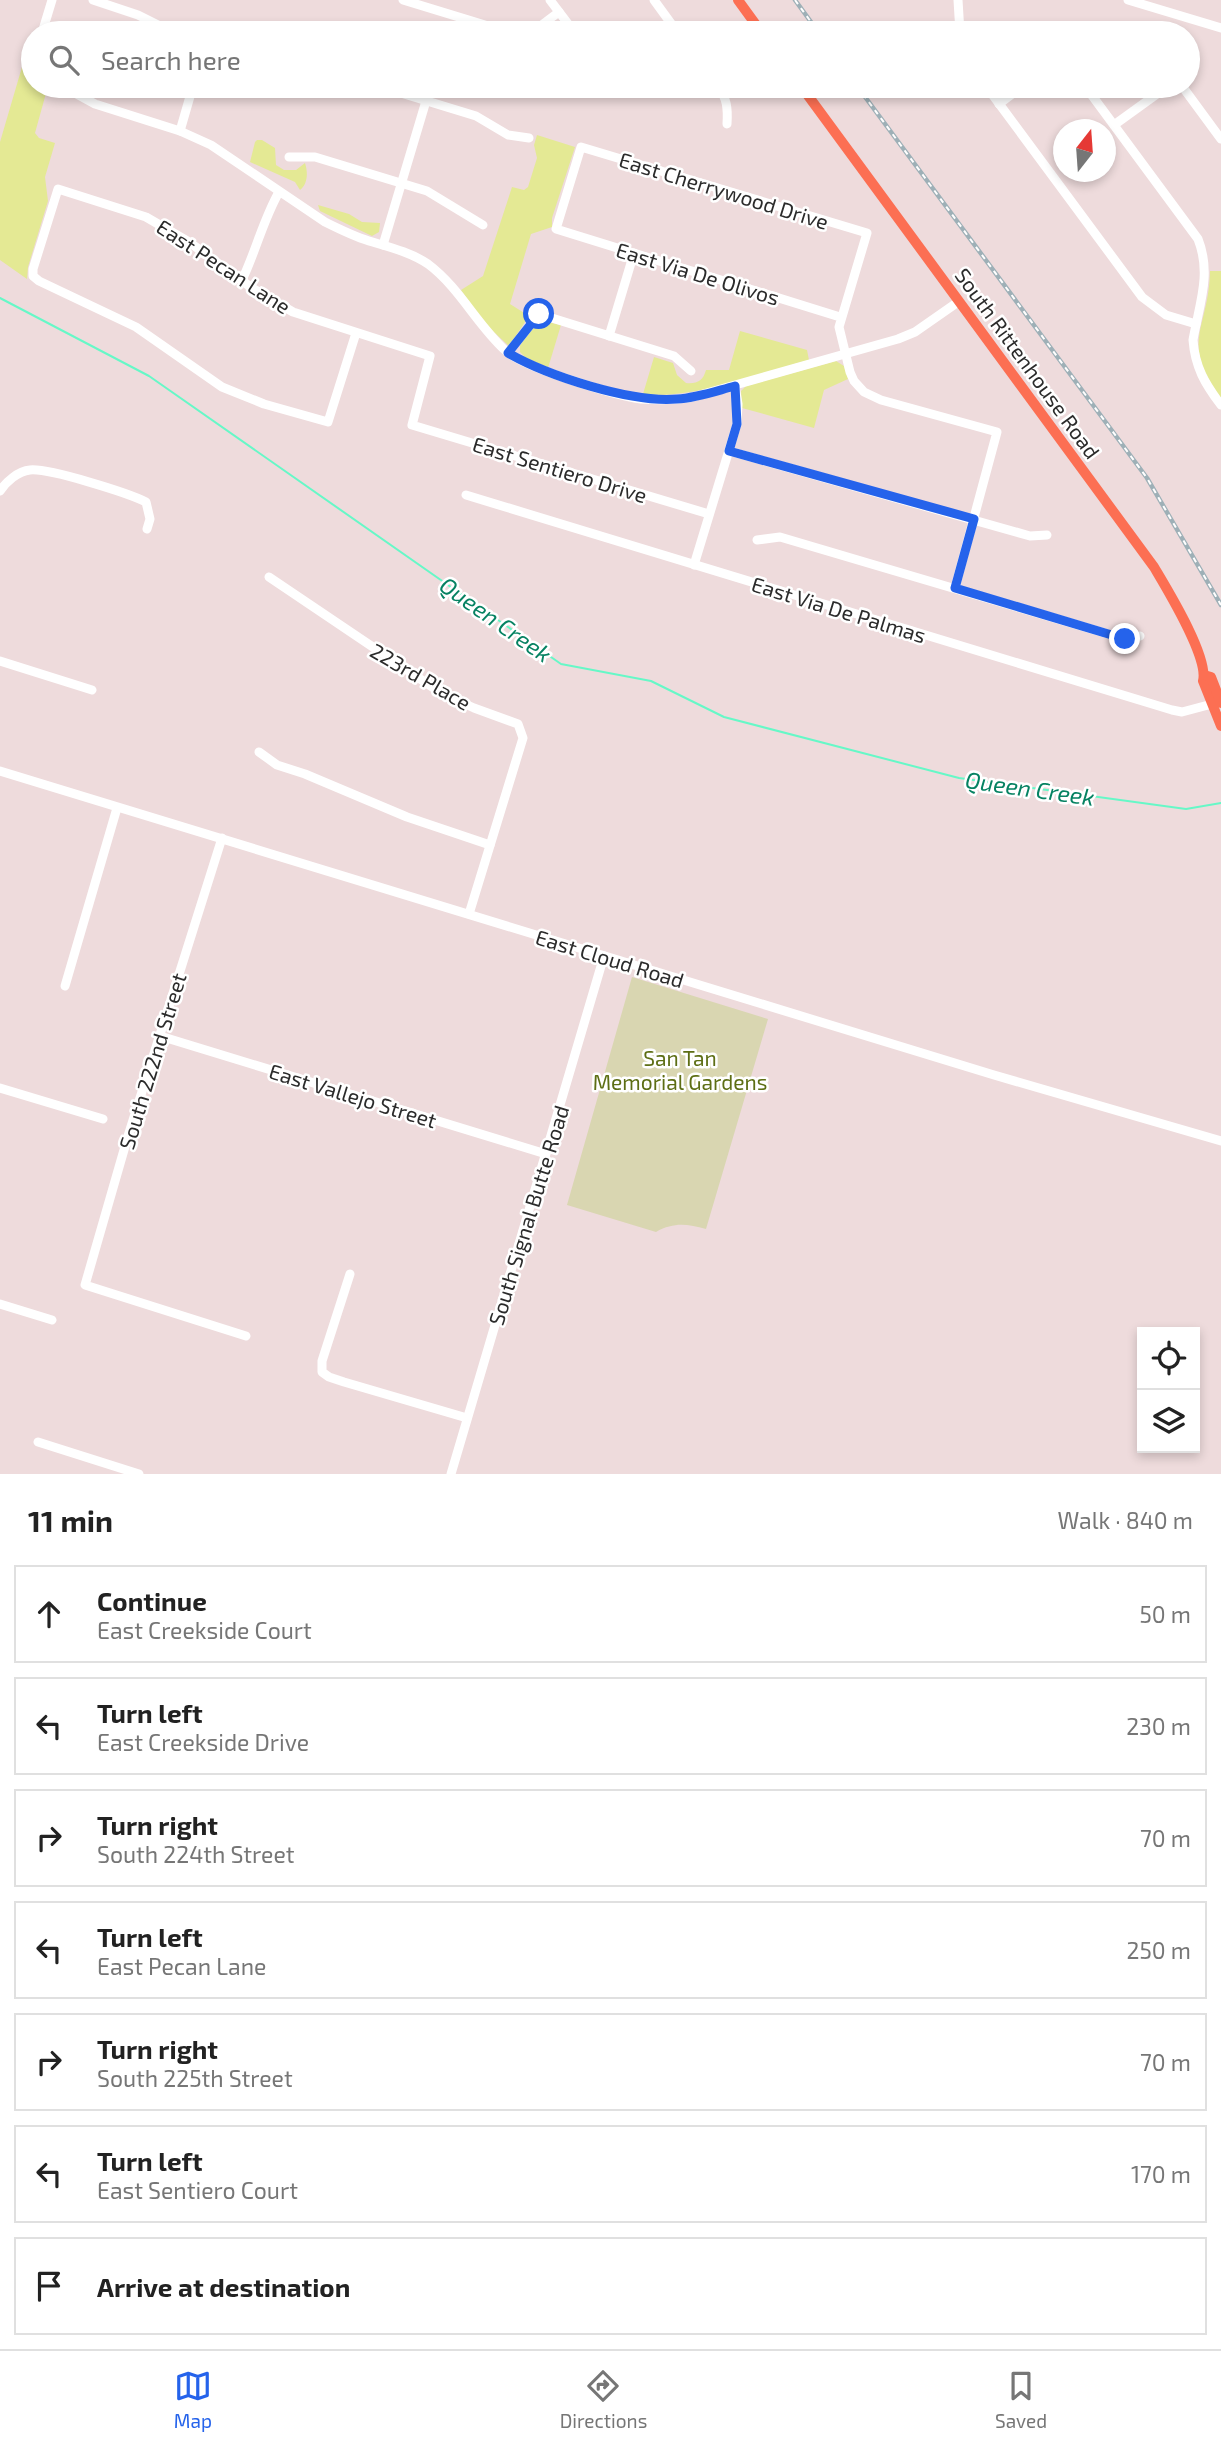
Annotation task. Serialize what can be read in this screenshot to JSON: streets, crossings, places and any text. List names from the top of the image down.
{
  "streets": {
    "main road": ["South Rittenhouse Road"],
    "street": [
      "East Cherrywood Drive",
      "East Pecan Lane",
      "East Via De Olivos",
      "East Sentiero Drive",
      "East Via De Palmas",
      "223rd Place",
      "East Cloud Road",
      "South 222nd Street",
      "East Vallejo Street",
      "South Signal Butte Road"
    ]
  },
  "crossings": [
    ["East Cherrywood Drive", "East Via De Olivos"],
    ["East Pecan Lane", "East Sentiero Drive"],
    ["South Rittenhouse Road", "East Via De Palmas"],
    ["223rd Place", "East Cloud Road"],
    ["East Cloud Road", "South 222nd Street"],
    ["East Cloud Road", "South Signal Butte Road"],
    ["South 222nd Street", "East Vallejo Street"],
    ["East Vallejo Street", "South Signal Butte Road"]
  ],
  "water": ["Queen Creek"],
  "parks": ["San Tan Memorial Gardens"],
  "north": "top",
  "page": {
    "search": "Search here",
    "heading": ["11 min", "Walk · 840 m"],
    "list": [
      ["Continue", "East Creekside Court", "50 m"],
      ["Turn left", "East Creekside Drive", "230 m"],
      ["Turn right", "South 224th Street", "70 m"],
      ["Turn left", "East Pecan Lane", "250 m"],
      ["Turn right", "South 225th Street", "70 m"],
      ["Turn left", "East Sentiero Court", "170 m"],
      "Arrive at destination"
    ],
    "nav": ["Map", "Directions", "Saved"]
  }
}
